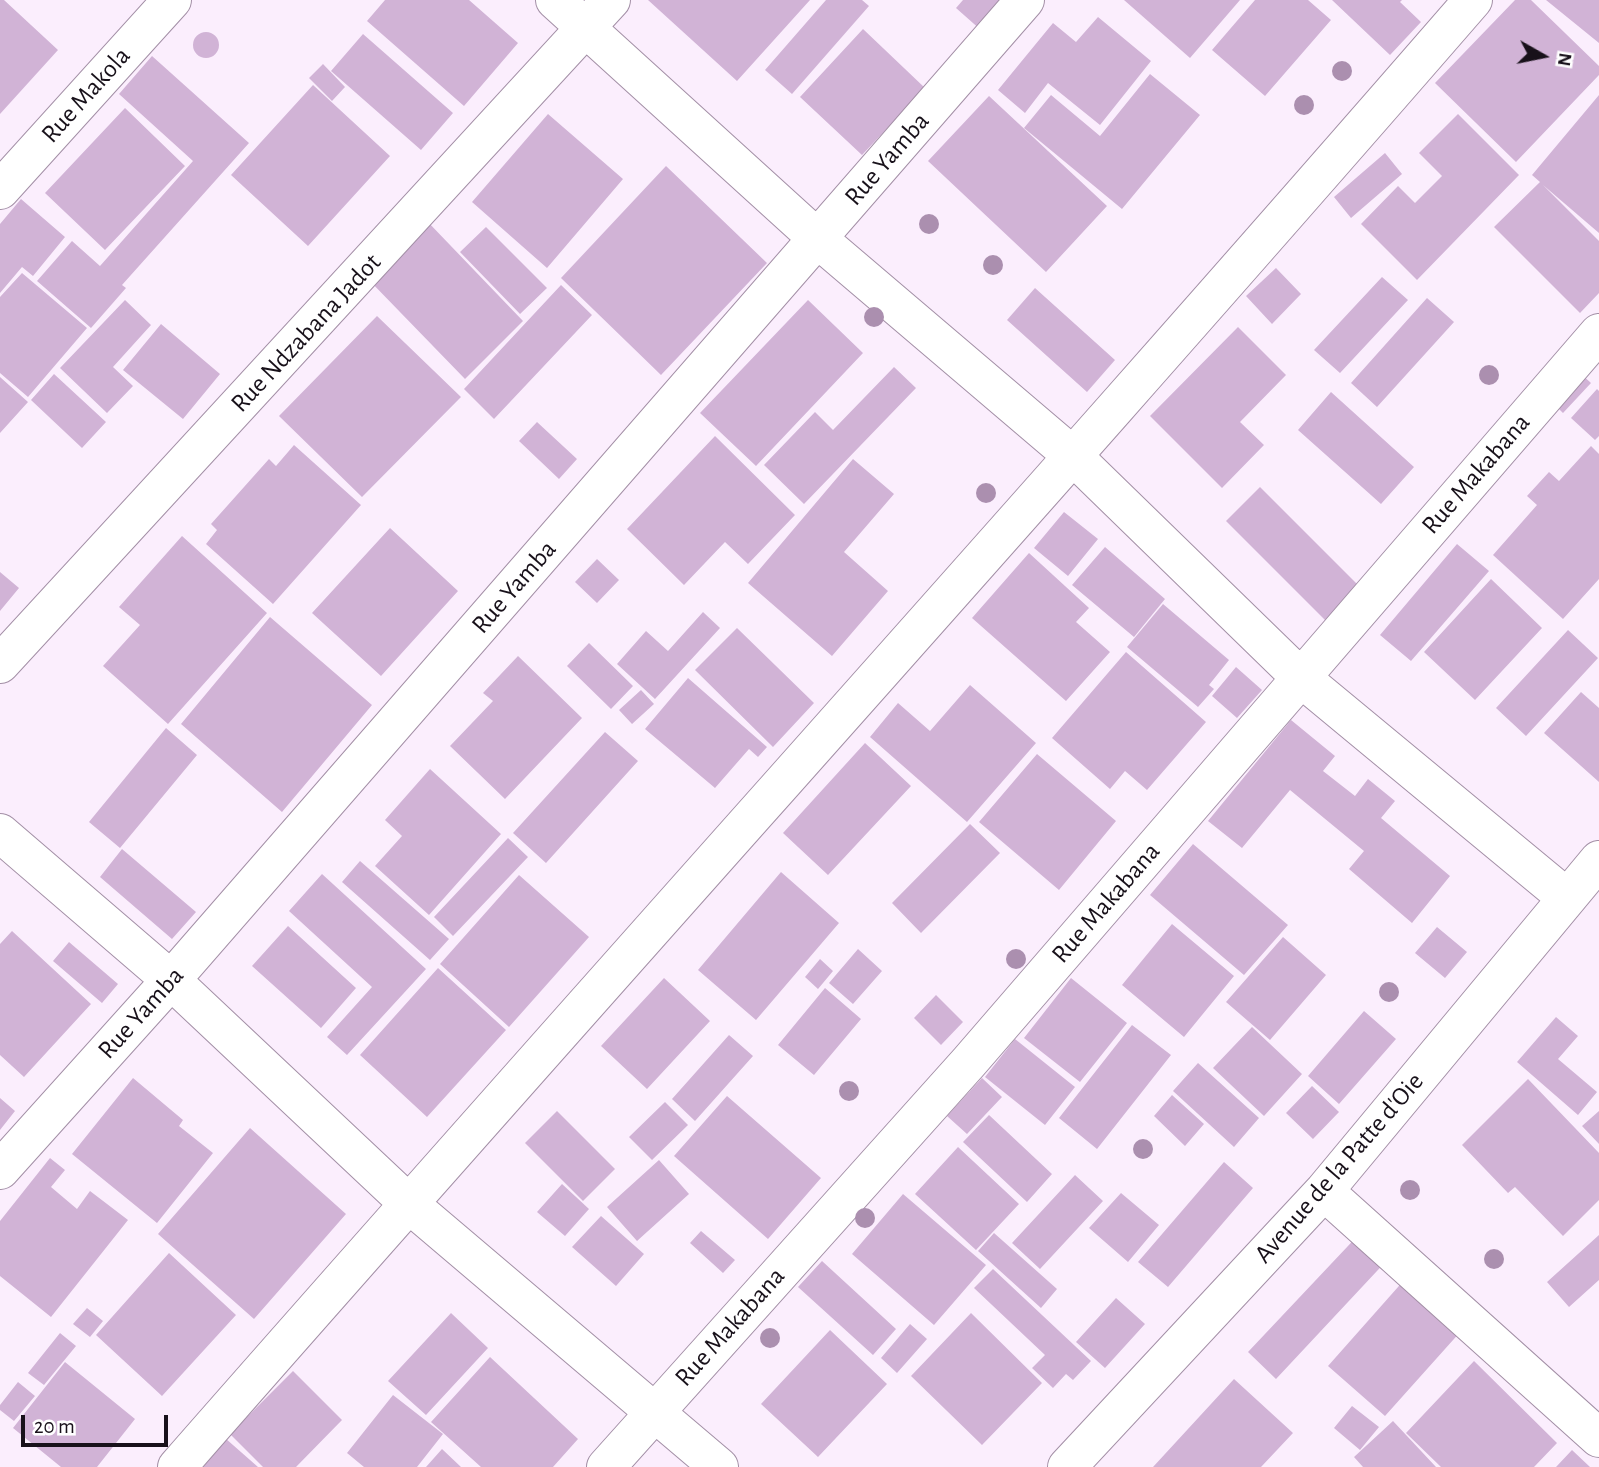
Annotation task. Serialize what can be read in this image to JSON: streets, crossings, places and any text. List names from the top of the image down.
{
  "streets": {
    "street": [
      "Rue Makola",
      "Rue Yamba",
      "Rue Ndzabana Jadot",
      "Rue Makabana",
      "Avenue de la Patte d'Oie"
    ]
  },
  "scale_bar": "20 m",
  "north": "right"
}
